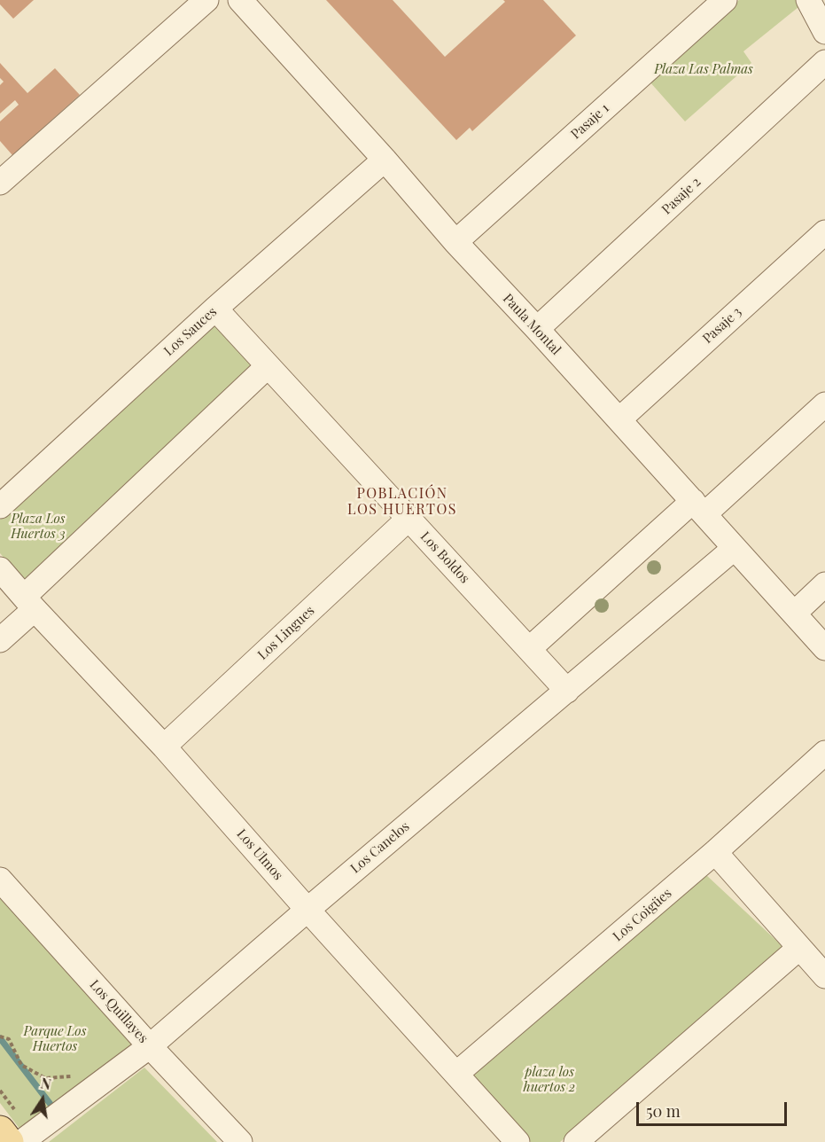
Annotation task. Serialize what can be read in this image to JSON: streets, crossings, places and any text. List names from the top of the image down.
{
  "streets": {
    "street": [
      "Pasaje 1",
      "Pasaje 2",
      "Paula Montal",
      "Pasaje 3",
      "Los Sauces",
      "Los Boldos",
      "Los Lingues",
      "Los Canelos",
      "Los Ulmos",
      "Los Coigües",
      "Los Quillayes"
    ]
  },
  "crossings": [
    ["Pasaje 1", "Paula Montal"],
    ["Pasaje 2", "Paula Montal"],
    ["Paula Montal", "Pasaje 3"],
    ["Paula Montal", "Los Sauces"],
    ["Paula Montal", "Los Canelos"],
    ["Los Sauces", "Los Boldos"],
    ["Los Boldos", "Los Lingues"],
    ["Los Boldos", "Los Canelos"],
    ["Los Lingues", "Los Ulmos"],
    ["Los Canelos", "Los Ulmos"],
    ["Los Canelos", "Los Quillayes"],
    ["Los Ulmos", "Los Coigües"]
  ],
  "districts": ["POBLACIÓN LOS HUERTOS"],
  "parks": [
    "Plaza Las Palmas",
    "Plaza Los Huertos 3",
    "Parque Los Huertos",
    "plaza los huertos 2"
  ],
  "scale_bar": "50 m",
  "north": "top"
}
